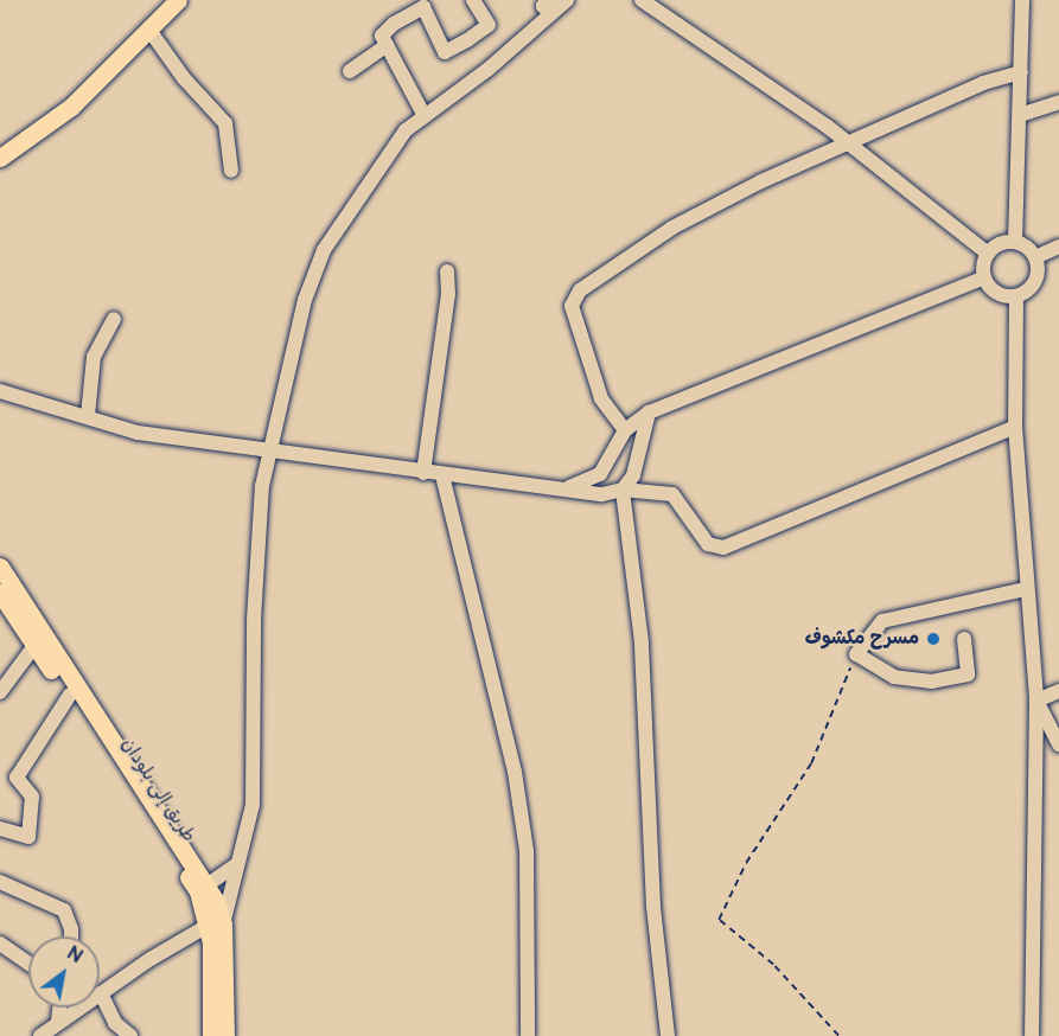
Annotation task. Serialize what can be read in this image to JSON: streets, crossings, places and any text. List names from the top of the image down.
{
  "streets": {
    "main road": ["طريق إلى بلودان"]
  },
  "places": ["مسرح مكشوف"],
  "north": "top right"
}
